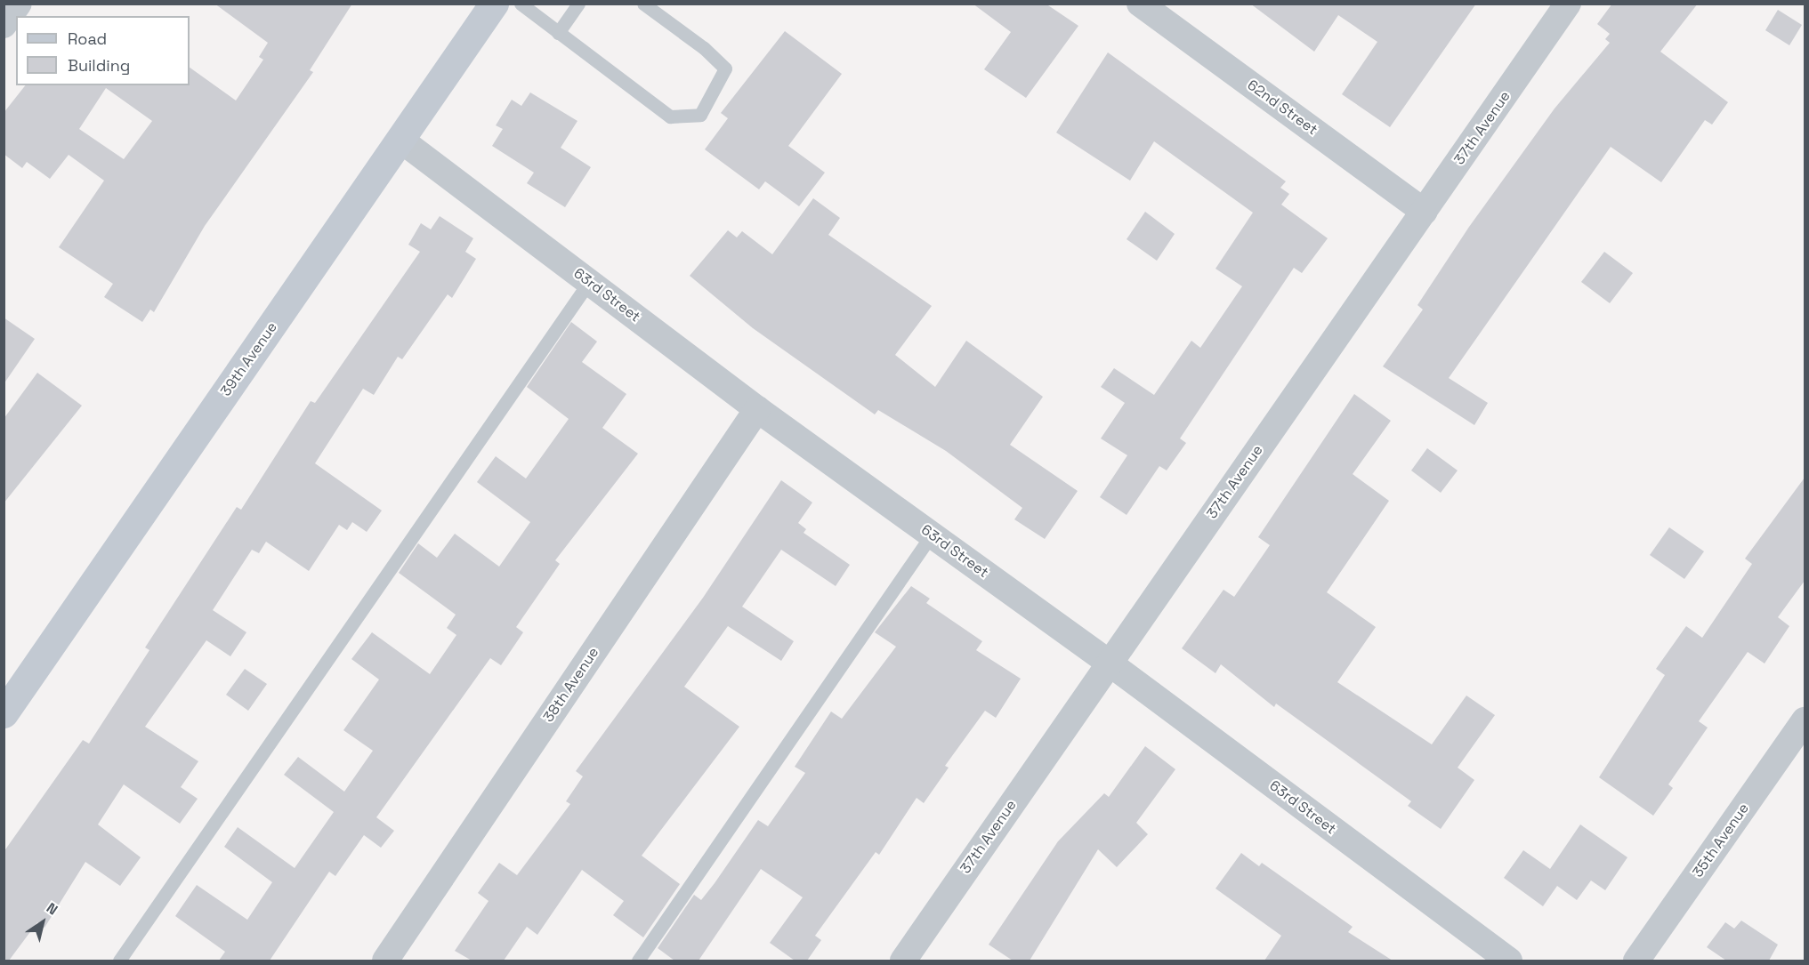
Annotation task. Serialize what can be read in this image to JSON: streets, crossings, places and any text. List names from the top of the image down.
{
  "streets": {
    "main road": ["39th Avenue"],
    "street": [
      "62nd Street",
      "37th Avenue",
      "63rd Street",
      "38th Avenue",
      "35th Avenue"
    ]
  },
  "crossings": [
    ["62nd Street", "37th Avenue"],
    ["37th Avenue", "63rd Street"],
    ["63rd Street", "39th Avenue"],
    ["63rd Street", "38th Avenue"]
  ],
  "legend": ["Road", "Building"],
  "north": "top right"
}
